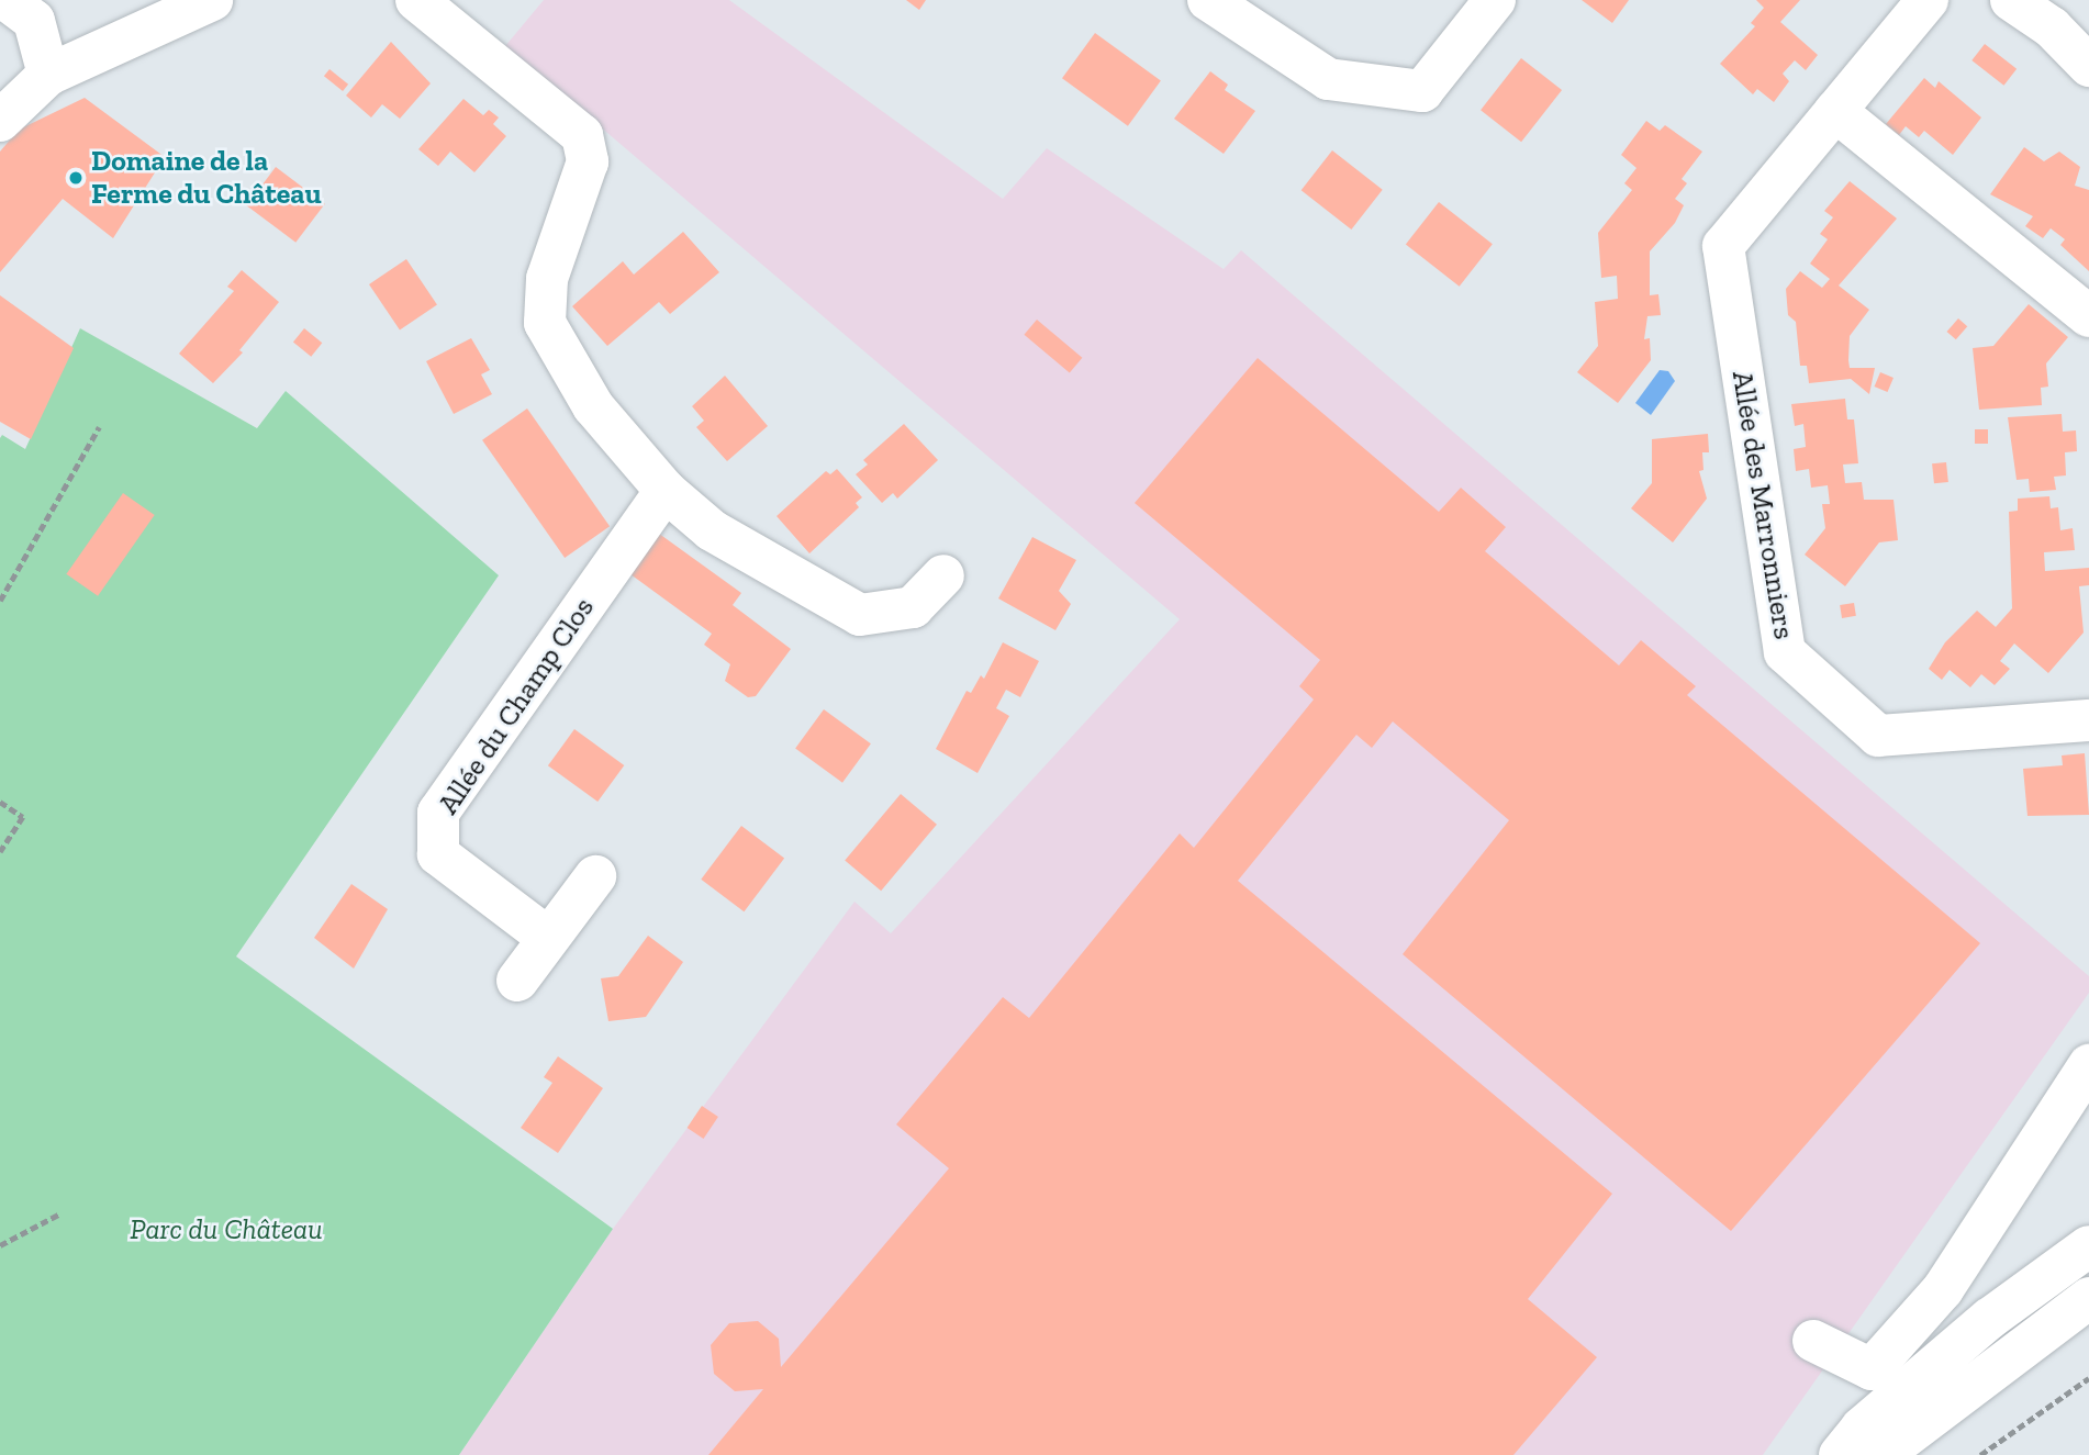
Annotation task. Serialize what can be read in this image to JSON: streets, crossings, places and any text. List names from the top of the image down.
{
  "streets": {
    "street": ["Allée des Marronniers", "Allée du Champ Clos"]
  },
  "parks": ["Parc du Château"],
  "places": ["Domaine de la Ferme du Château"]
}
